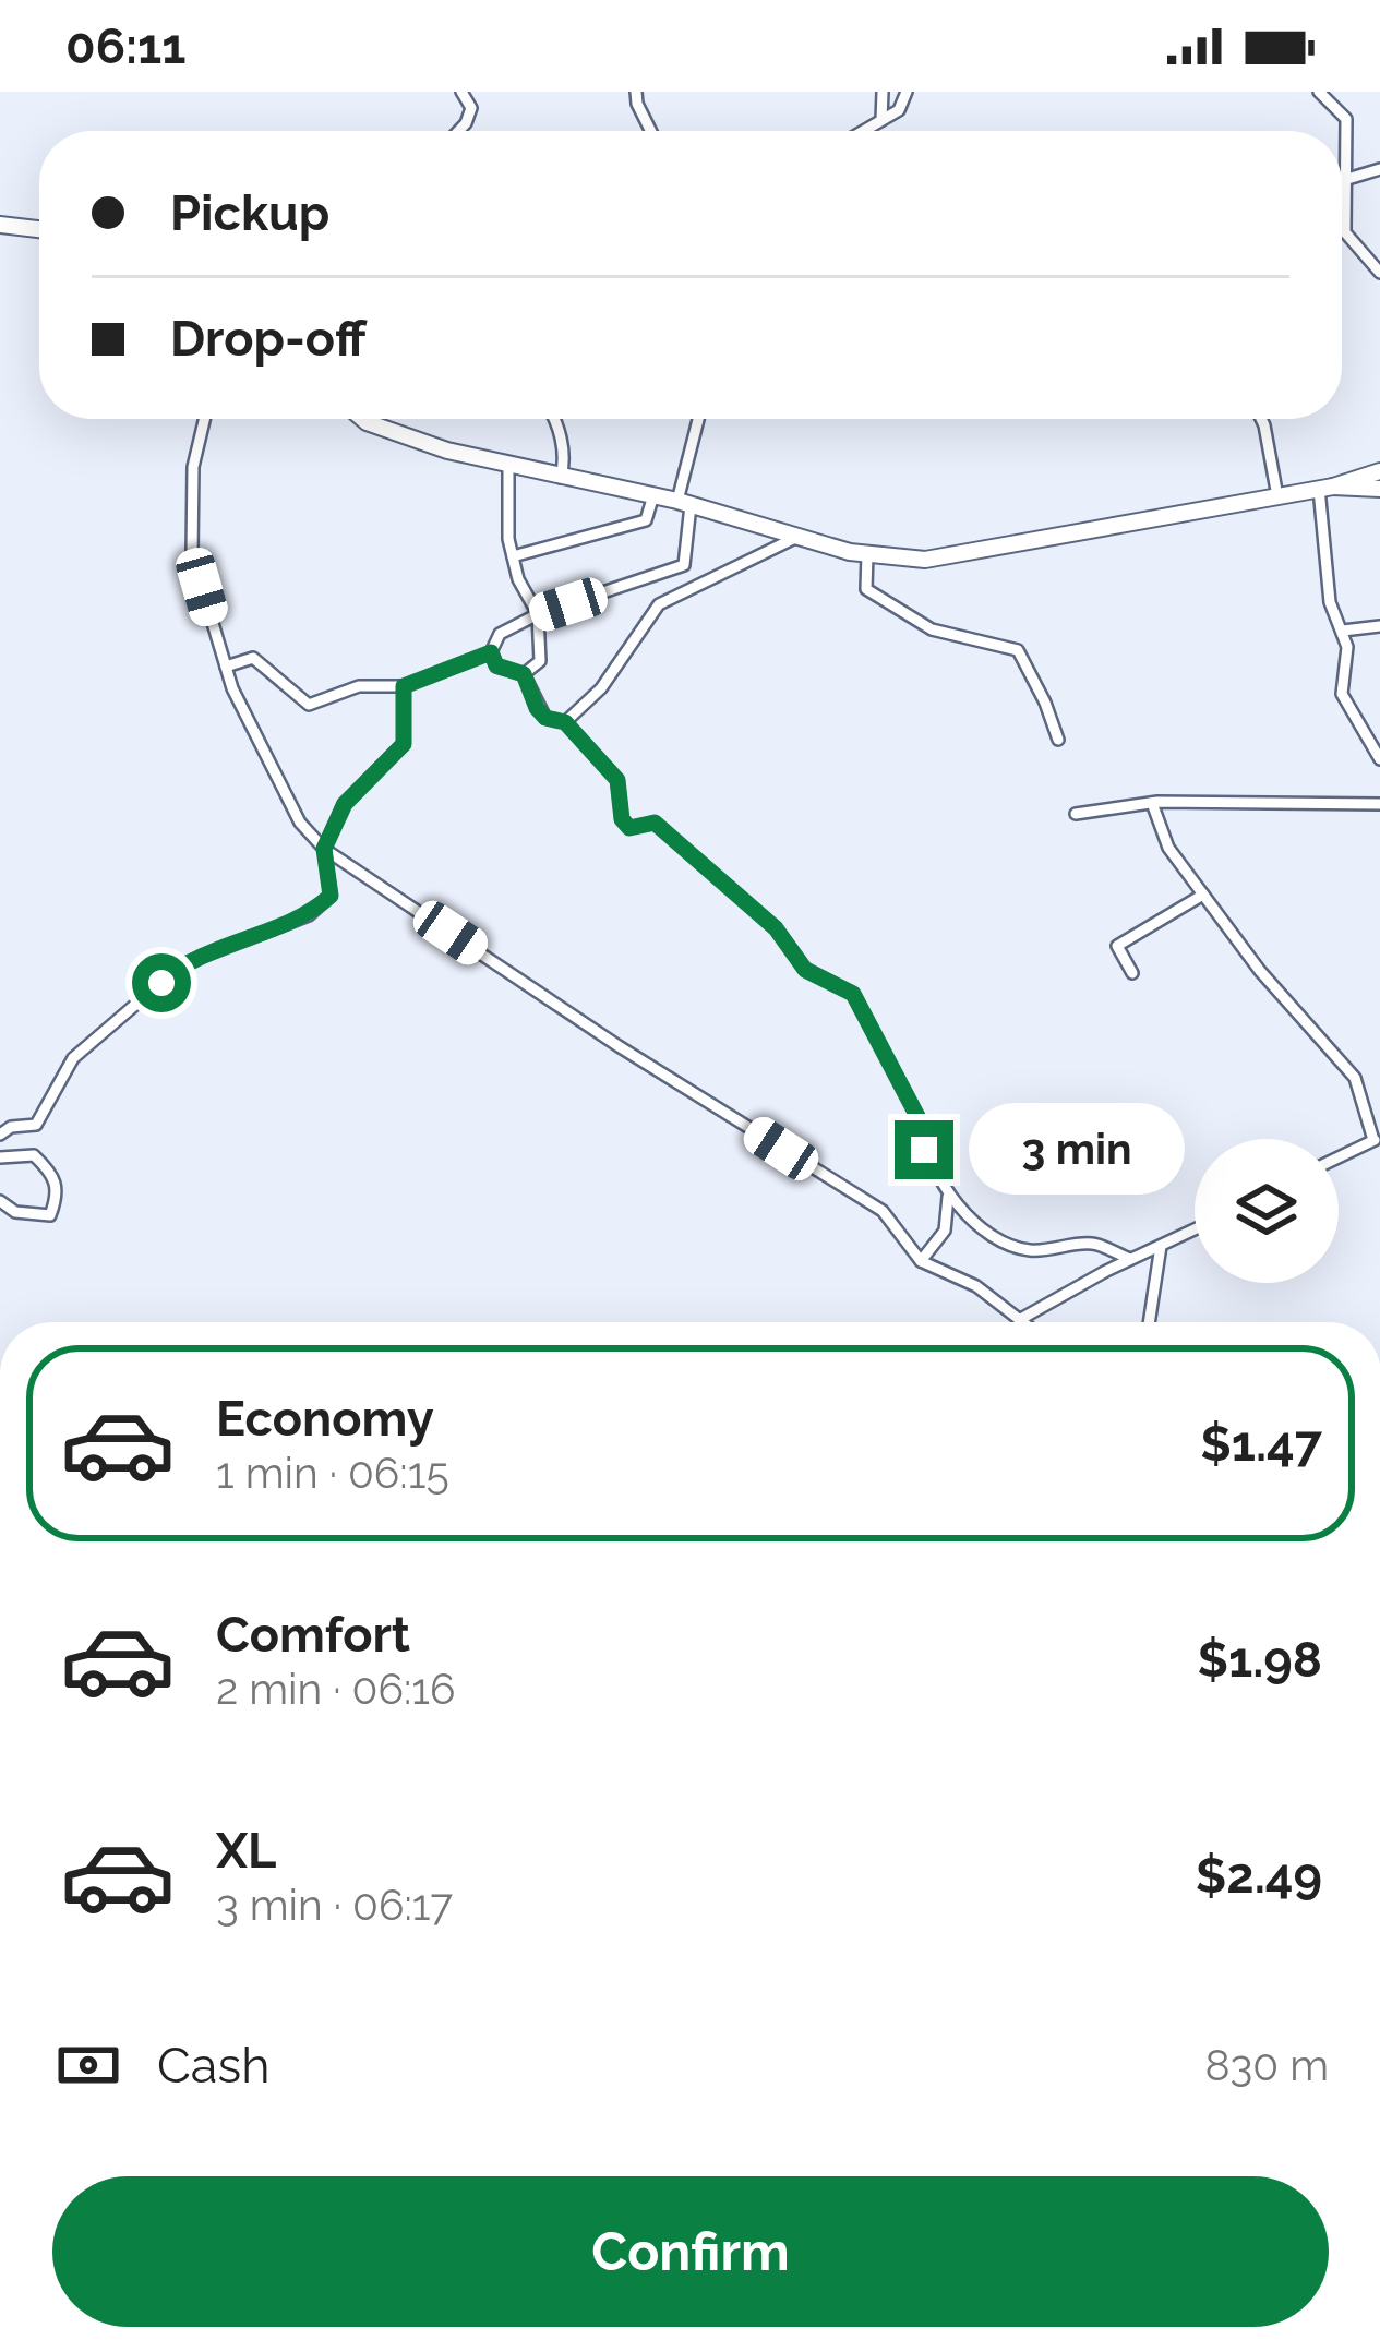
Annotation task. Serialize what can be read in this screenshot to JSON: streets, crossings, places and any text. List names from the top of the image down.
{
  "page": {
    "status": "06:11",
    "banner": ["Pickup", "Drop-off"],
    "bubble": "3 min",
    "list": [
      {
        "name": "Economy",
        "note": "1 min · 06:15",
        "value": "$1.47"
      },
      {
        "name": "Comfort",
        "note": "2 min · 06:16",
        "value": "$1.98"
      },
      {
        "name": "XL",
        "note": "3 min · 06:17",
        "value": "$2.49"
      }
    ],
    "pay": ["Cash", "830 m"],
    "buttons": "Confirm"
  }
}
